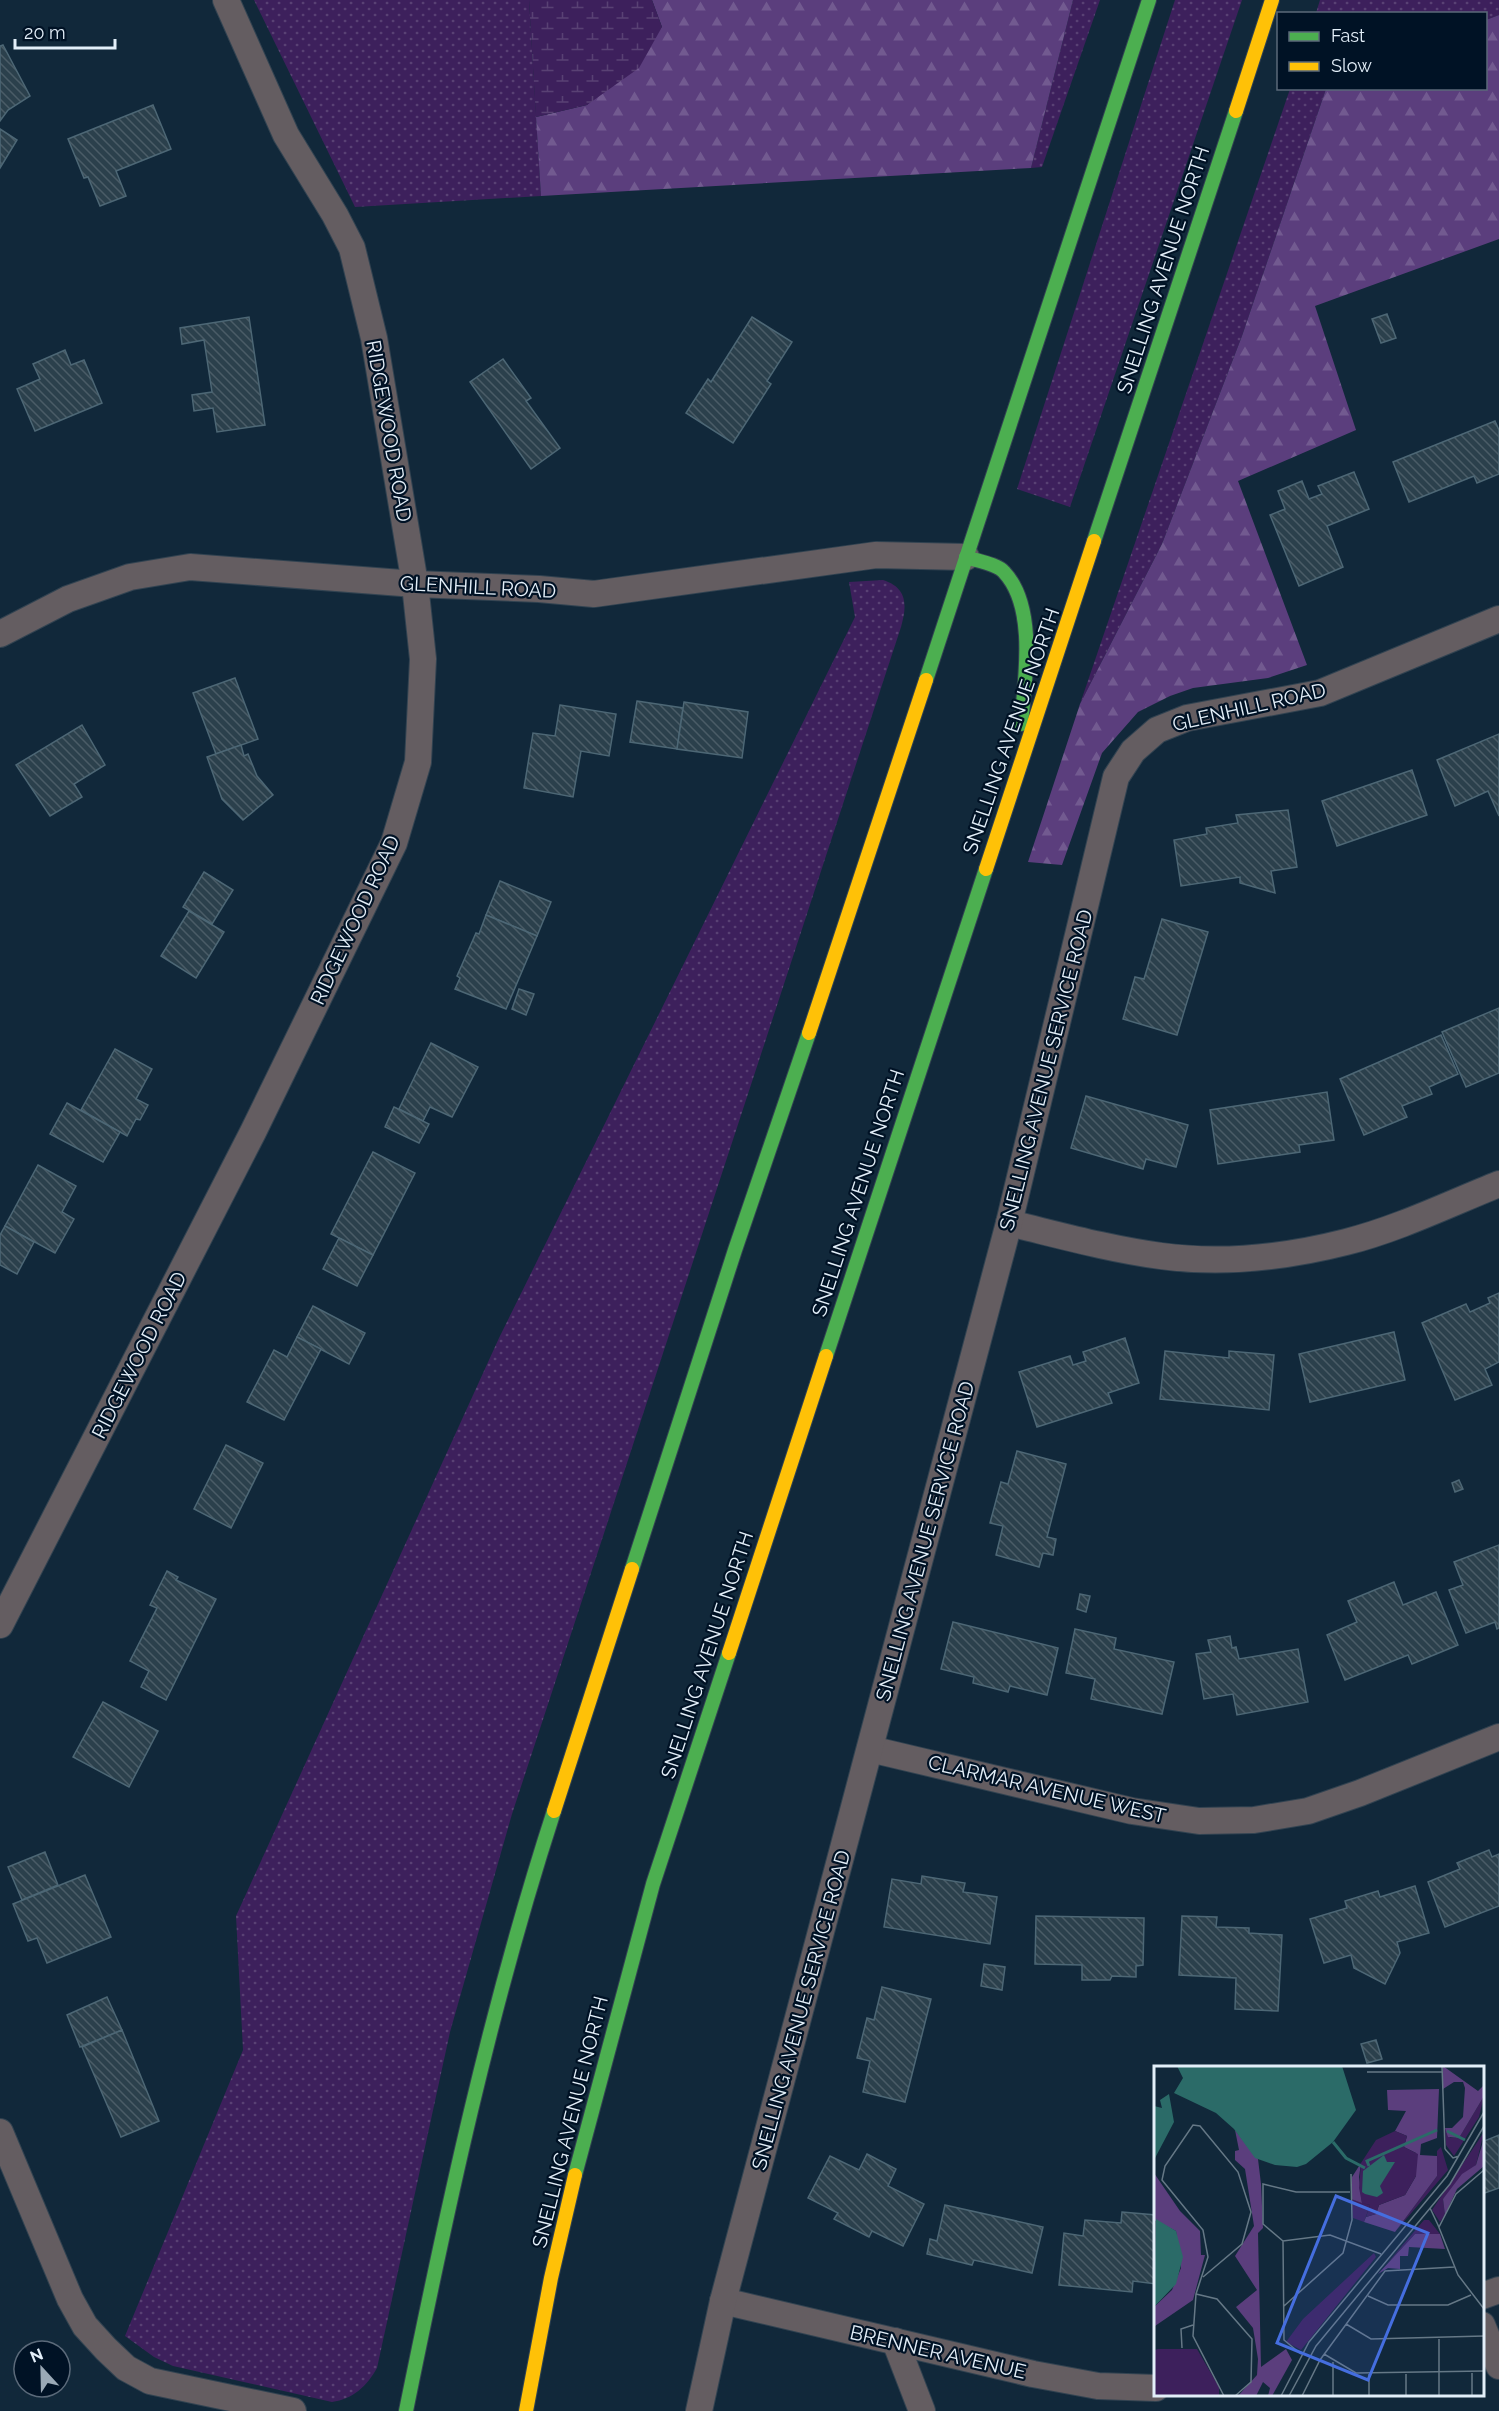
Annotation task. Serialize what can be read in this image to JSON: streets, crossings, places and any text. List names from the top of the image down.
{
  "streets": {
    "highway": ["SNELLING AVENUE NORTH"],
    "street": [
      "RIDGEWOOD ROAD",
      "GLENHILL ROAD",
      "SNELLING AVENUE SERVICE ROAD",
      "CLARMAR AVENUE WEST",
      "BRENNER AVENUE"
    ]
  },
  "crossings": [
    ["RIDGEWOOD ROAD", "GLENHILL ROAD"],
    ["GLENHILL ROAD", "SNELLING AVENUE SERVICE ROAD"],
    ["SNELLING AVENUE SERVICE ROAD", "CLARMAR AVENUE WEST"],
    ["SNELLING AVENUE SERVICE ROAD", "BRENNER AVENUE"]
  ],
  "legend": ["Fast", "Slow"],
  "scale_bar": "20 m",
  "north": "top"
}
